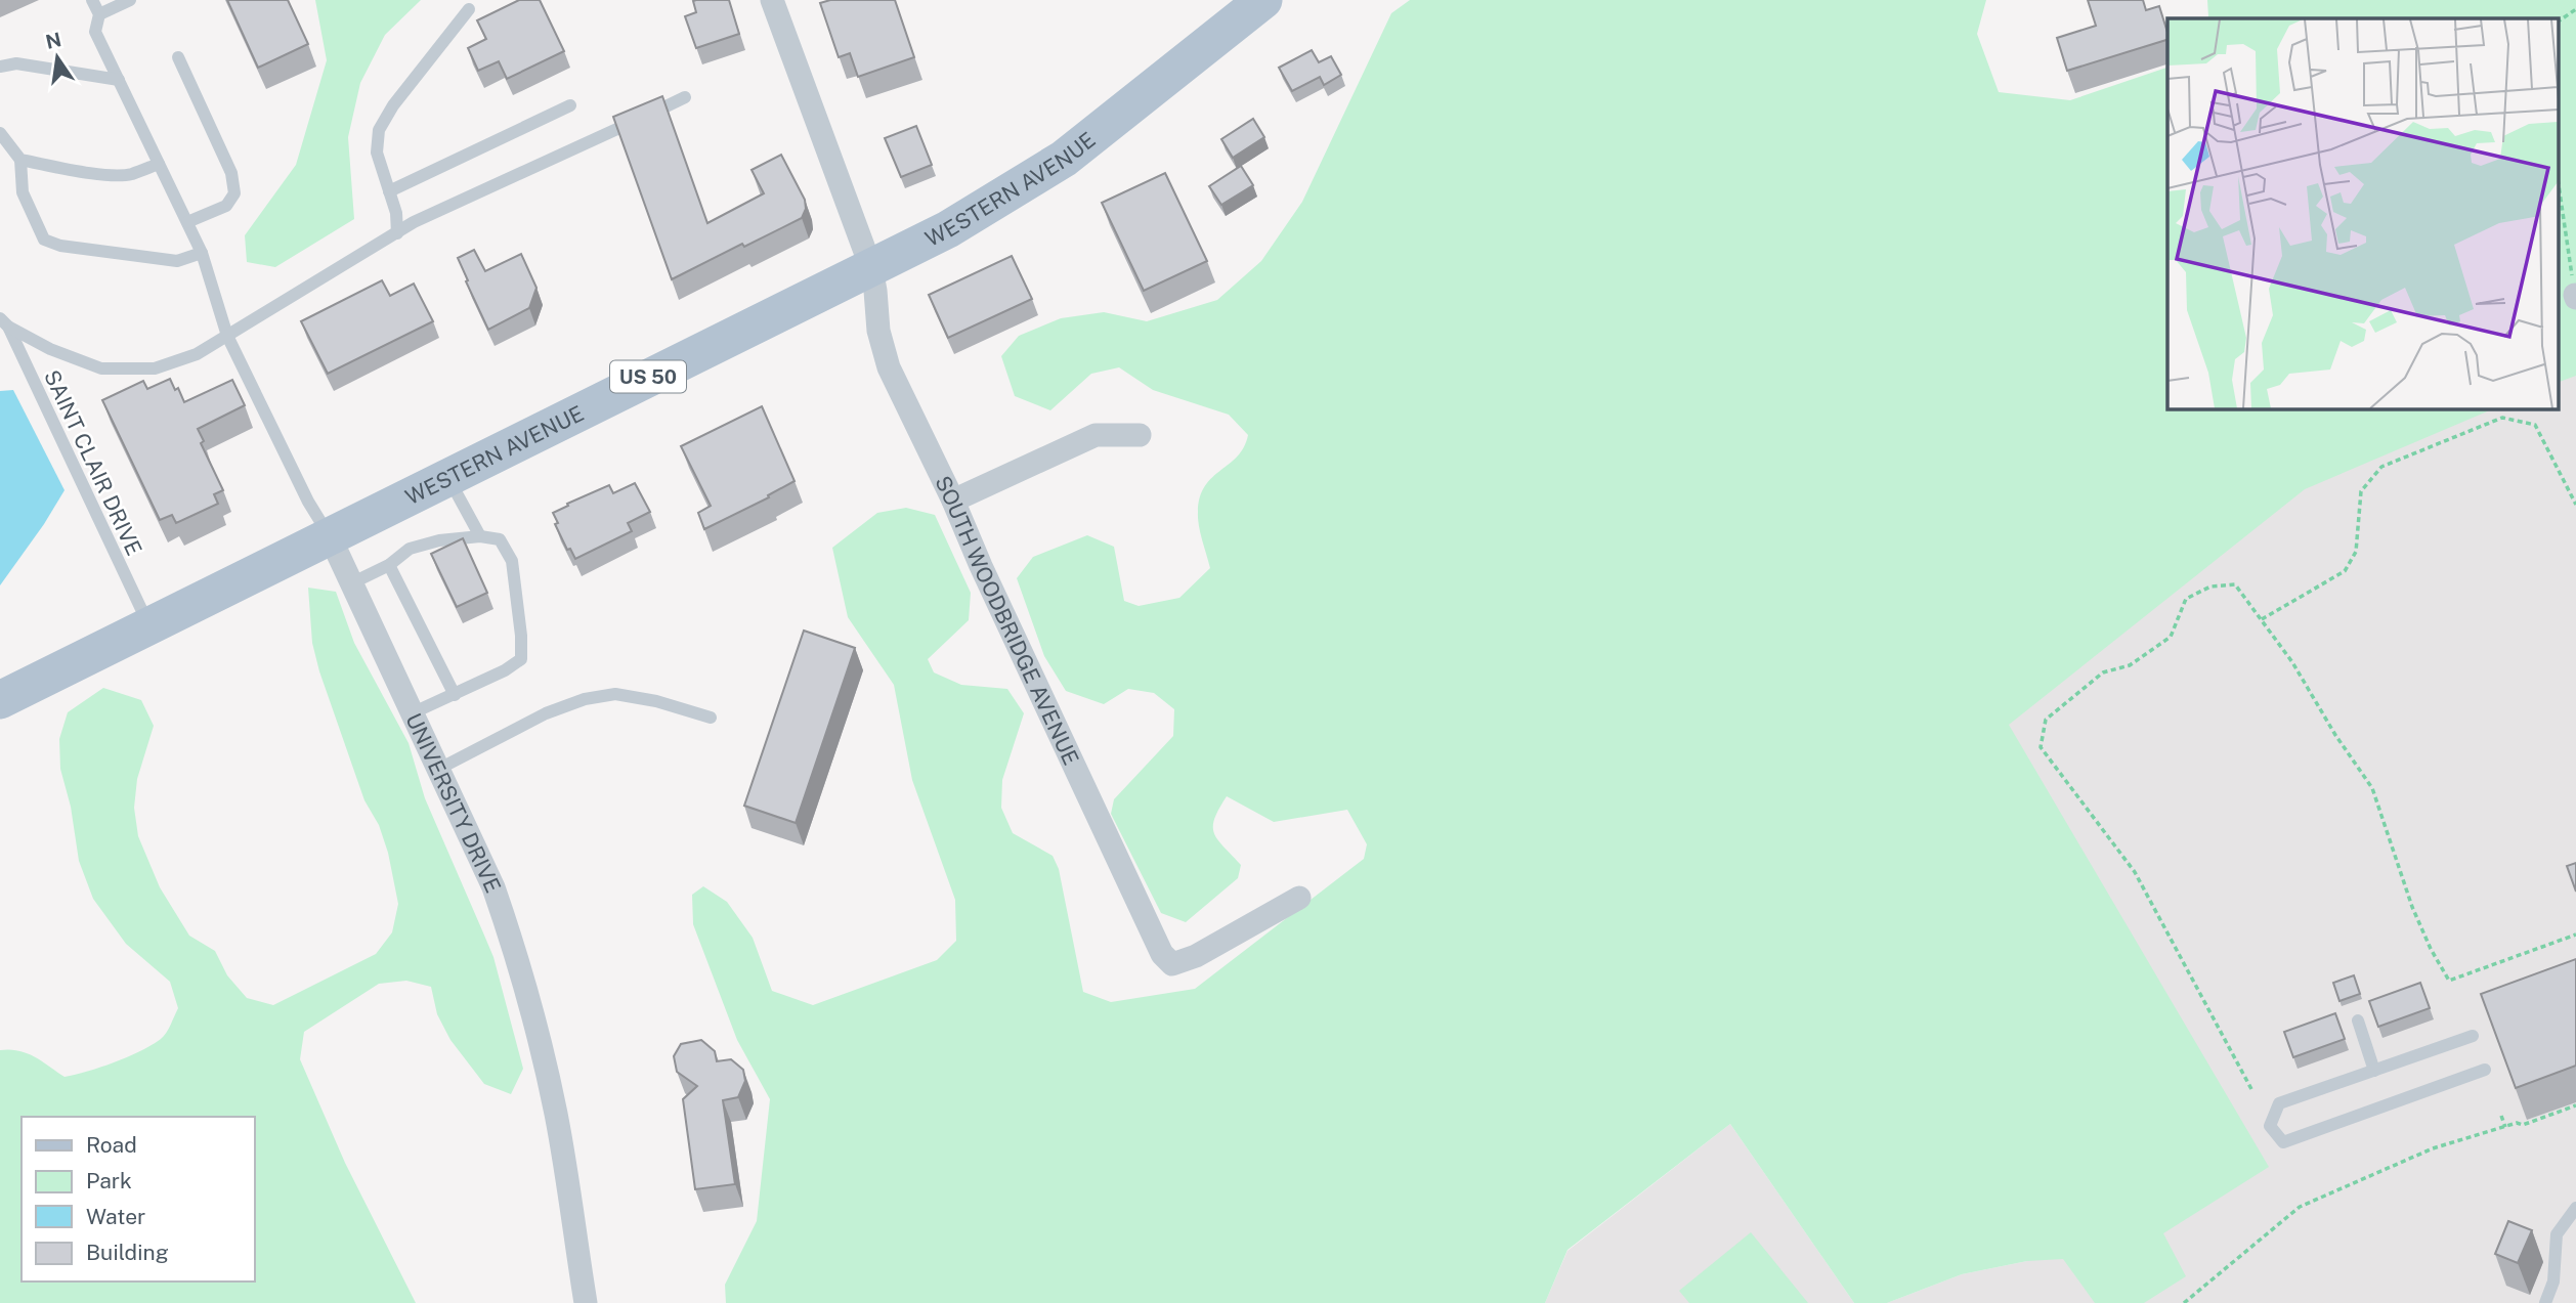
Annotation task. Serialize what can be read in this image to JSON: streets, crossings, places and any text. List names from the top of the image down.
{
  "streets": {
    "main road": ["WESTERN AVENUE", "US 50"],
    "street": ["SOUTH WOODBRIDGE AVENUE", "UNIVERSITY DRIVE"],
    "lane": ["SAINT CLAIR DRIVE"]
  },
  "crossings": [
    ["WESTERN AVENUE", "SAINT CLAIR DRIVE"],
    ["WESTERN AVENUE", "SOUTH WOODBRIDGE AVENUE"],
    ["WESTERN AVENUE", "UNIVERSITY DRIVE"]
  ],
  "legend": [
    "Road",
    "Park",
    "Water",
    "Building"
  ],
  "north": "top"
}
